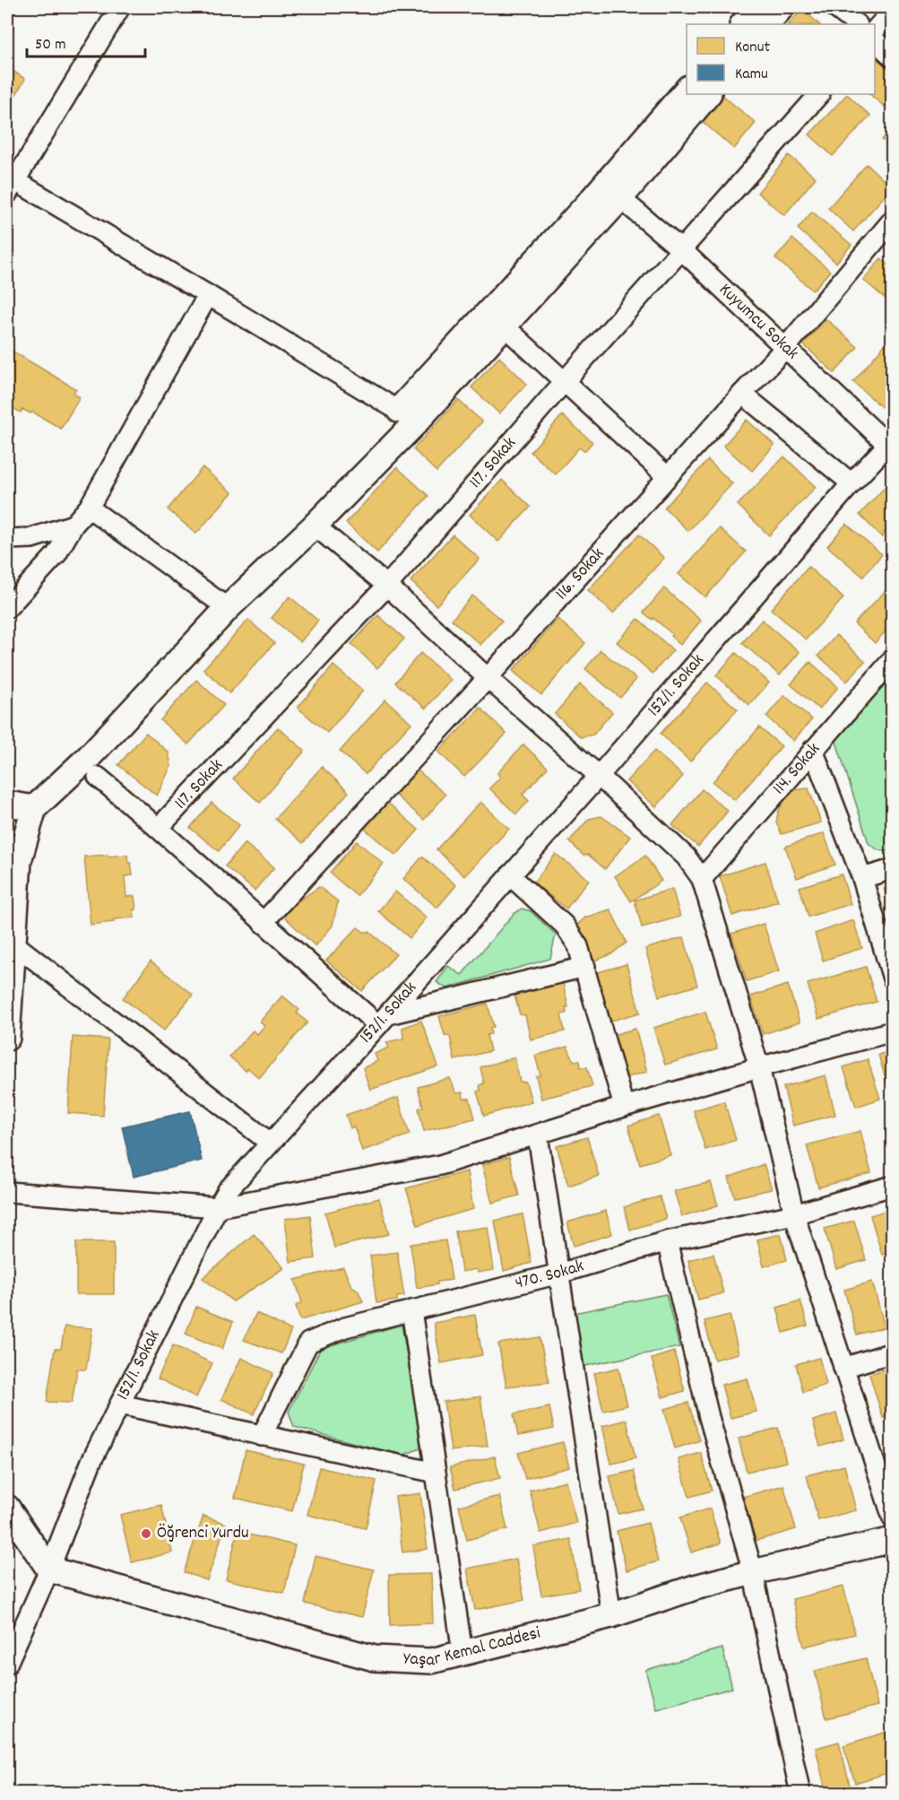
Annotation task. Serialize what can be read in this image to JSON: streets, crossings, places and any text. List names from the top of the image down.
{
  "streets": {
    "street": [
      "Kuyumcu Sokak",
      "117. Sokak",
      "116. Sokak",
      "152/1. Sokak",
      "114. Sokak",
      "470. Sokak",
      "Yaşar Kemal Caddesi"
    ]
  },
  "crossings": [
    ["Kuyumcu Sokak", "117. Sokak"],
    ["Kuyumcu Sokak", "116. Sokak"],
    ["Kuyumcu Sokak", "152/1. Sokak"],
    ["152/1. Sokak", "Yaşar Kemal Caddesi"]
  ],
  "places": ["Öğrenci Yurdu"],
  "legend": ["Konut", "Kamu"],
  "scale_bar": "50 m"
}
